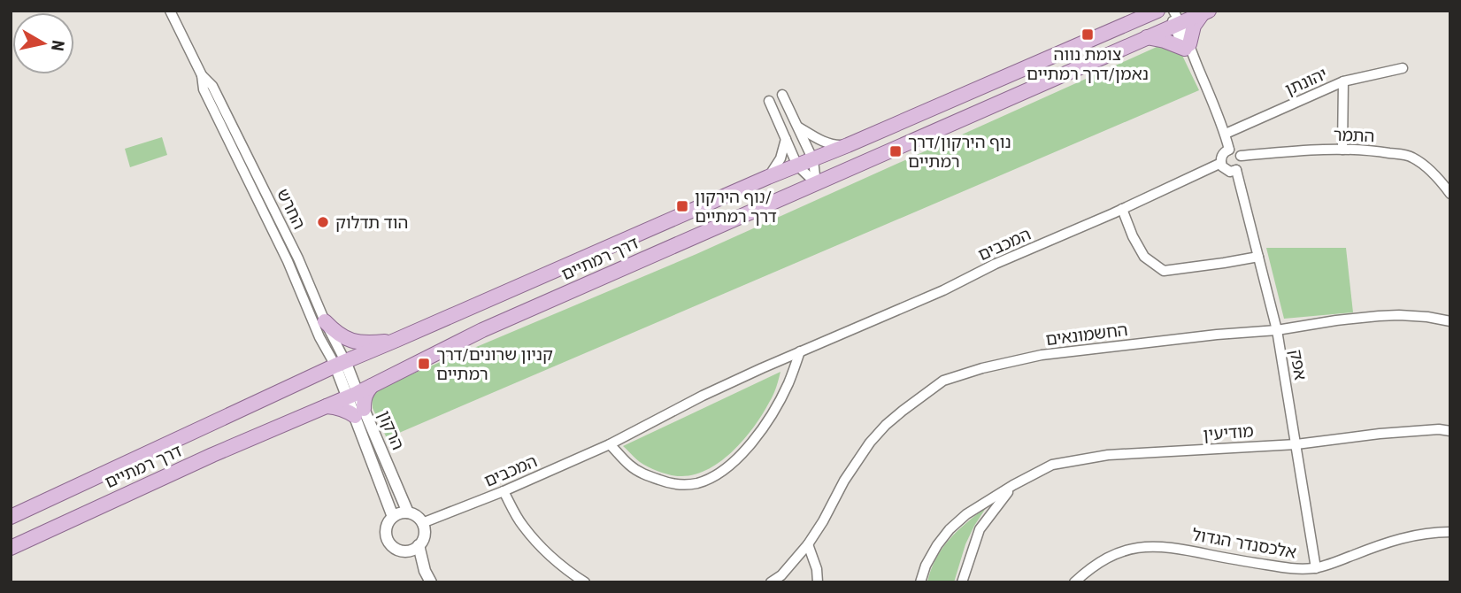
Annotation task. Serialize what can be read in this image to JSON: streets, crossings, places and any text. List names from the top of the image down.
{
  "streets": {
    "main road": ["דרך רמתיים"],
    "street": [
      "יהונתן",
      "התמר",
      "החרש",
      "המכבים",
      "החשמונאים",
      "אפק",
      "הרקון",
      "מודיעין",
      "אלכסנדר הגדול"
    ]
  },
  "crossings": [
    ["התמר", "המכבים"],
    ["התמר", "אפק"],
    ["החרש", "דרך רמתיים"],
    ["החרש", "הרקון"],
    ["המכבים", "אפק"],
    ["המכבים", "הרקון"],
    ["דרך רמתיים", "הרקון"],
    ["החשמונאים", "אפק"],
    ["אפק", "מודיעין"],
    ["אפק", "אלכסנדר הגדול"]
  ],
  "places": {
    "transit": [
      "צומת נווה נאמן/דרך רמתיים",
      "נוף הירקון/דרך רמתיים",
      "נוף הירקון/ דרך רמתיים",
      "קניון שרונים/דרך רמתיים"
    ],
    "other": ["הוד תדלוק"]
  },
  "north": "right"
}
